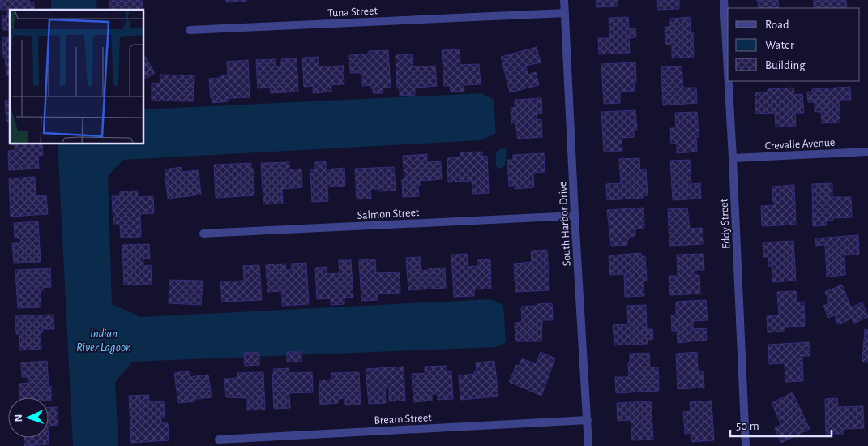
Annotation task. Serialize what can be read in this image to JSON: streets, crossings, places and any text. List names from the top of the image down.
{
  "streets": {
    "street": [
      "Tuna Street",
      "Crevalle Avenue",
      "Salmon Street",
      "South Harbor Drive",
      "Eddy Street",
      "Bream Street"
    ]
  },
  "crossings": [
    ["Tuna Street", "South Harbor Drive"],
    ["Crevalle Avenue", "Eddy Street"],
    ["Salmon Street", "South Harbor Drive"],
    ["South Harbor Drive", "Bream Street"]
  ],
  "water": ["Indian River Lagoon"],
  "legend": ["Road", "Water", "Building"],
  "scale_bar": "50 m",
  "north": "left"
}
